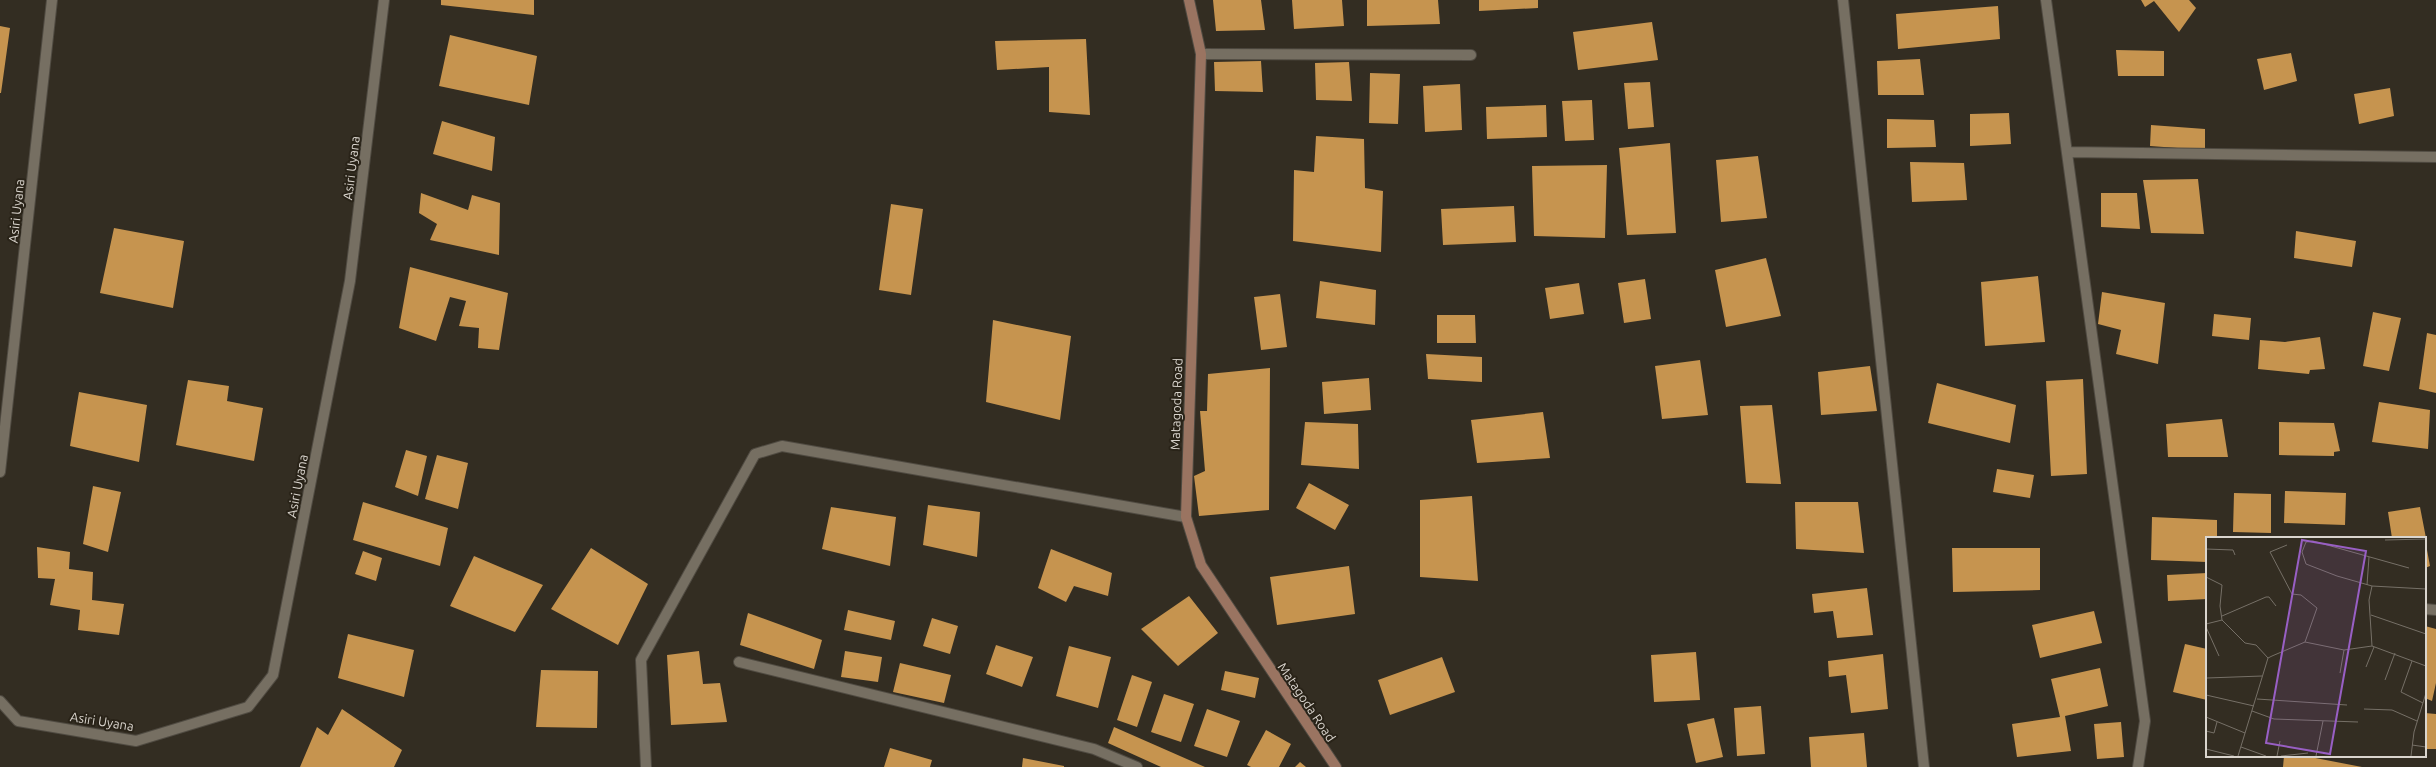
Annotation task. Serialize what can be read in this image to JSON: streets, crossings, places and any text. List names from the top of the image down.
{
  "streets": {
    "street": ["Asiri Uyana", "Matagoda Road"]
  }
}
